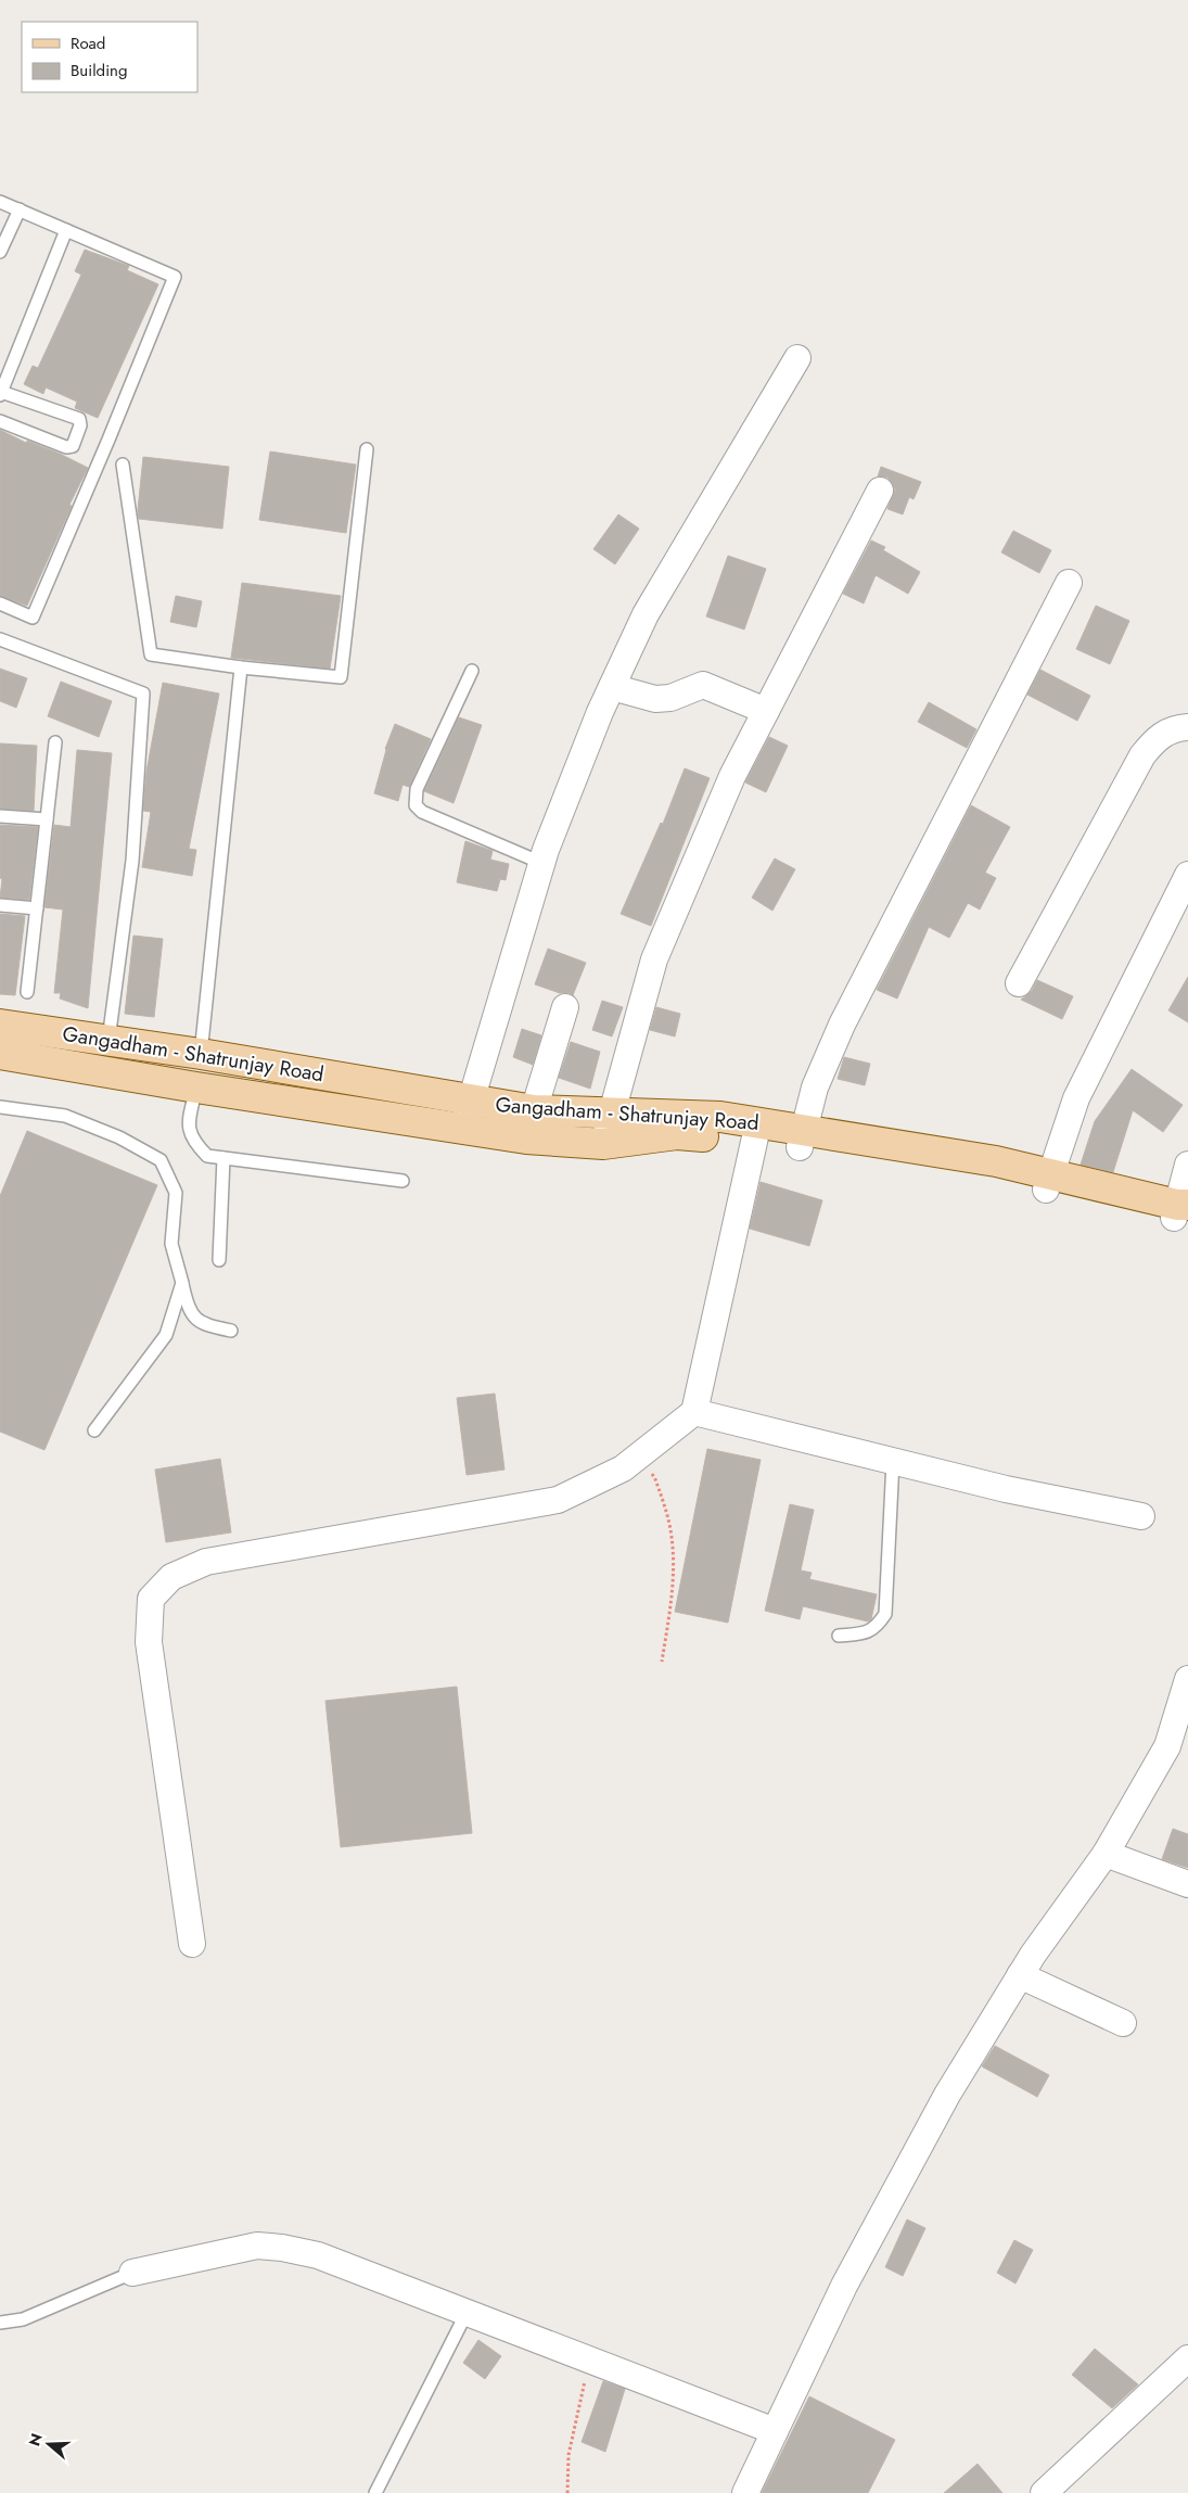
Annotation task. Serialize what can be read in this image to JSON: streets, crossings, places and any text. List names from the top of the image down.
{
  "streets": {
    "main road": ["Gangadham - Shatrunjay Road"]
  },
  "legend": ["Road", "Building"],
  "north": "left"
}
